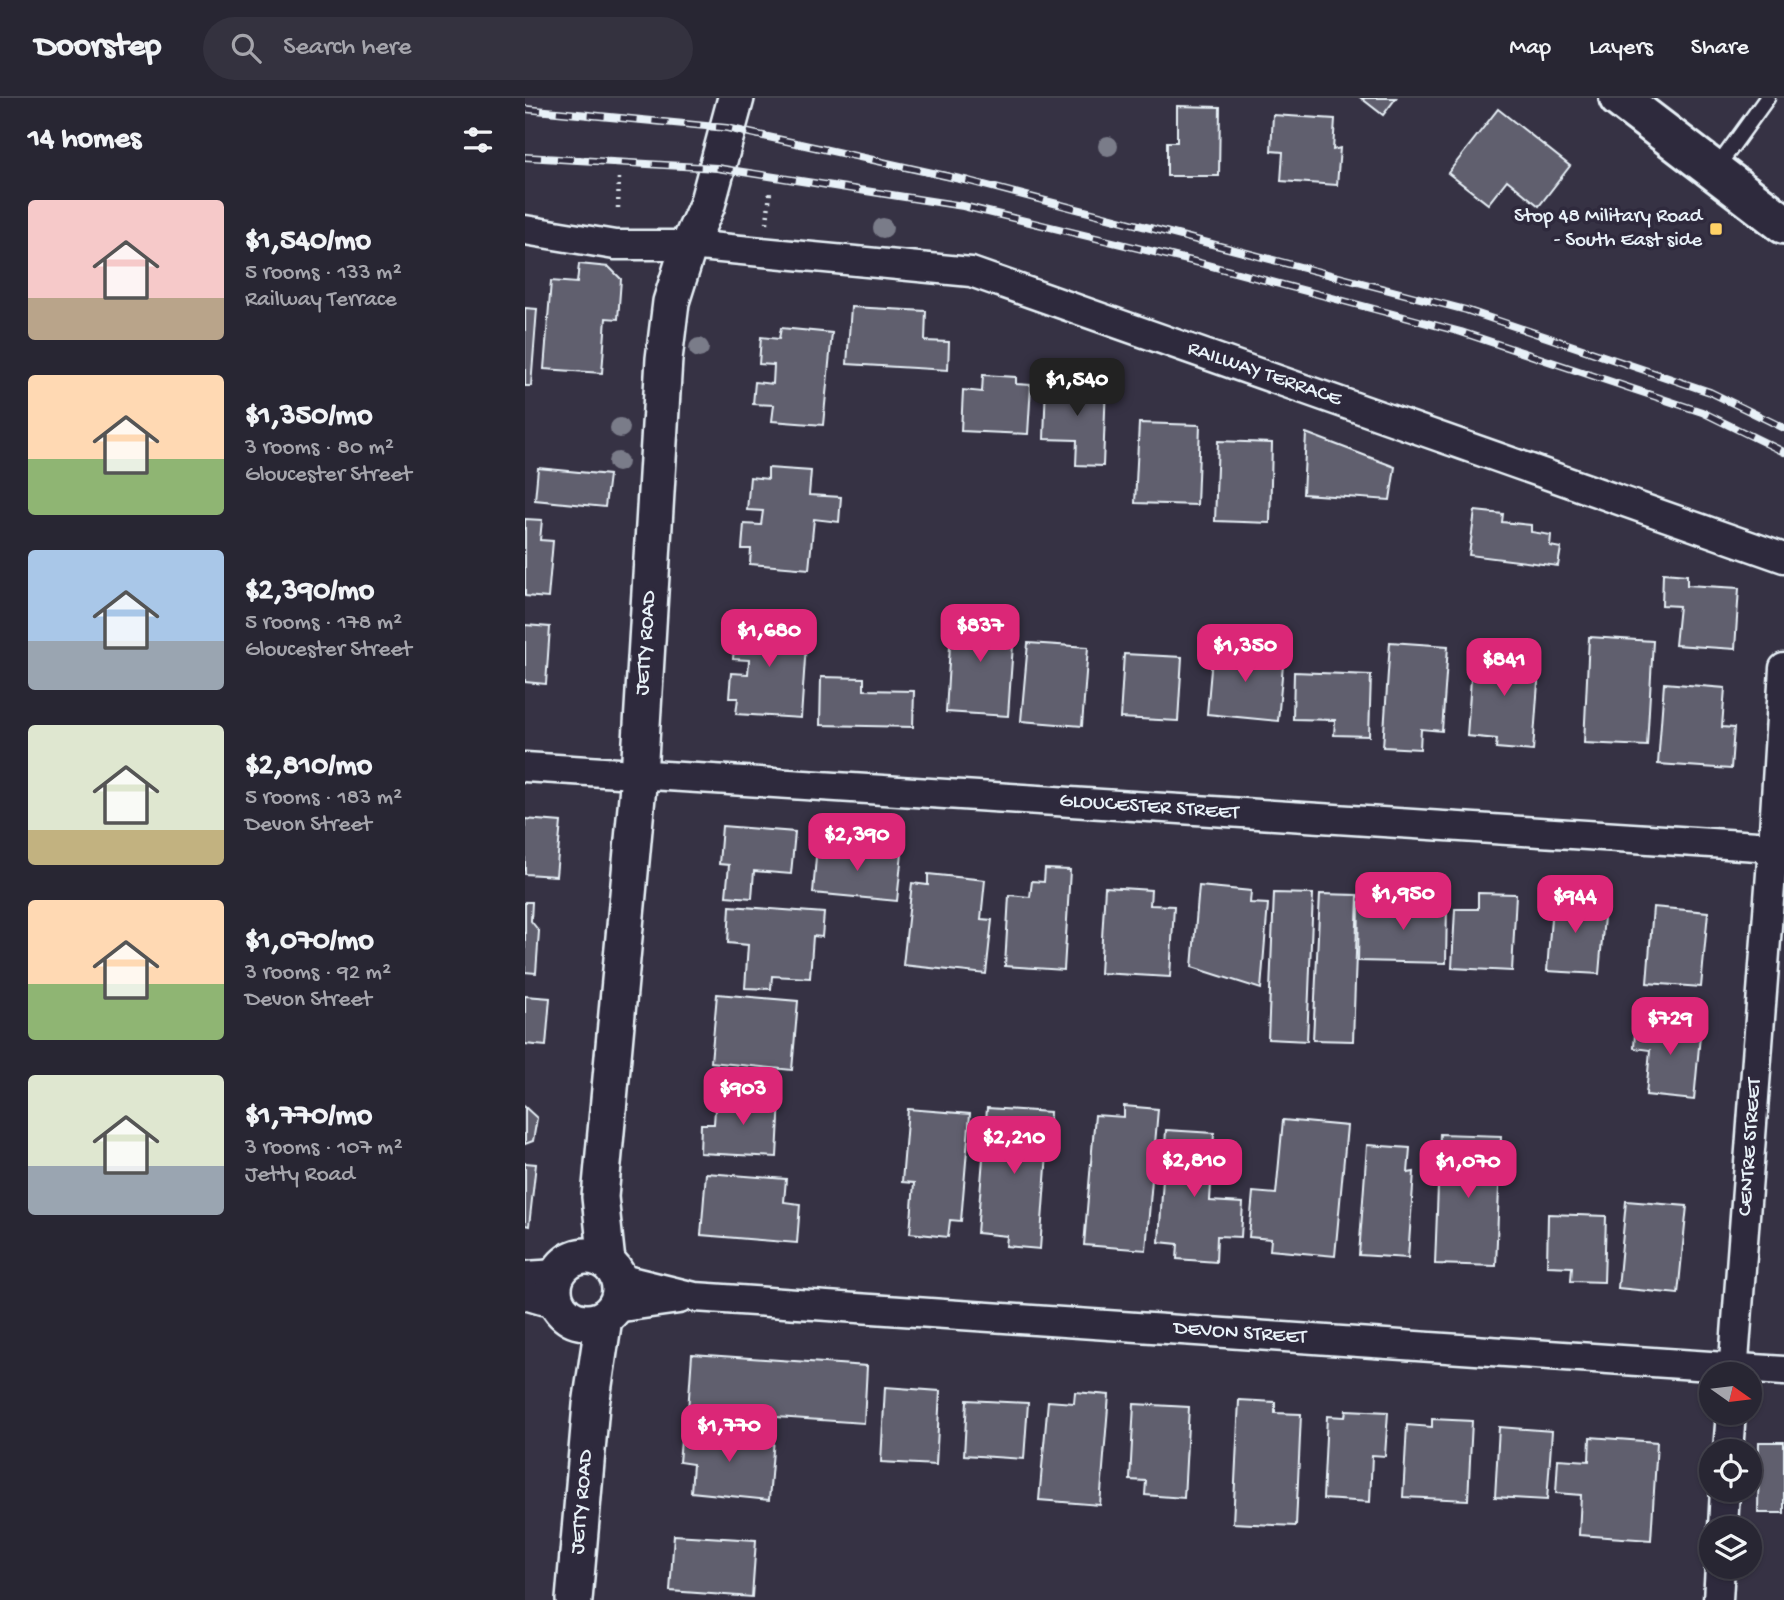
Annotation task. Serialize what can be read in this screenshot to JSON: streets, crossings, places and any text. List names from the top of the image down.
{
  "streets": {
    "street": [
      "RAILWAY TERRACE",
      "JETTY ROAD",
      "GLOUCESTER STREET",
      "CENTRE STREET",
      "DEVON STREET"
    ]
  },
  "crossings": [
    ["RAILWAY TERRACE", "JETTY ROAD"],
    ["JETTY ROAD", "GLOUCESTER STREET"],
    ["JETTY ROAD", "DEVON STREET"],
    ["GLOUCESTER STREET", "CENTRE STREET"]
  ],
  "places": {
    "transit": ["Stop 48 Military Road - South East side"]
  },
  "north": "right",
  "page": {
    "header": "Doorstep",
    "search": "Search here",
    "nav": ["Map", "Layers", "Share"],
    "heading": "14 homes",
    "list": [
      {
        "name": "$1,540/mo",
        "note": "5 rooms · 133 m² · Railway Terrace"
      },
      {
        "name": "$1,350/mo",
        "note": "3 rooms · 80 m² · Gloucester Street"
      },
      {
        "name": "$2,390/mo",
        "note": "5 rooms · 178 m² · Gloucester Street"
      },
      {
        "name": "$2,810/mo",
        "note": "5 rooms · 183 m² · Devon Street"
      },
      {
        "name": "$1,070/mo",
        "note": "3 rooms · 92 m² · Devon Street"
      },
      {
        "name": "$1,770/mo",
        "note": "3 rooms · 107 m² · Jetty Road"
      }
    ],
    "price": [
      "$1,540",
      "$837",
      "$1,680",
      "$1,350",
      "$841",
      "$2,390",
      "$1,950",
      "$944",
      "$729",
      "$903",
      "$2,210",
      "$2,810",
      "$1,070",
      "$1,770"
    ]
  }
}
